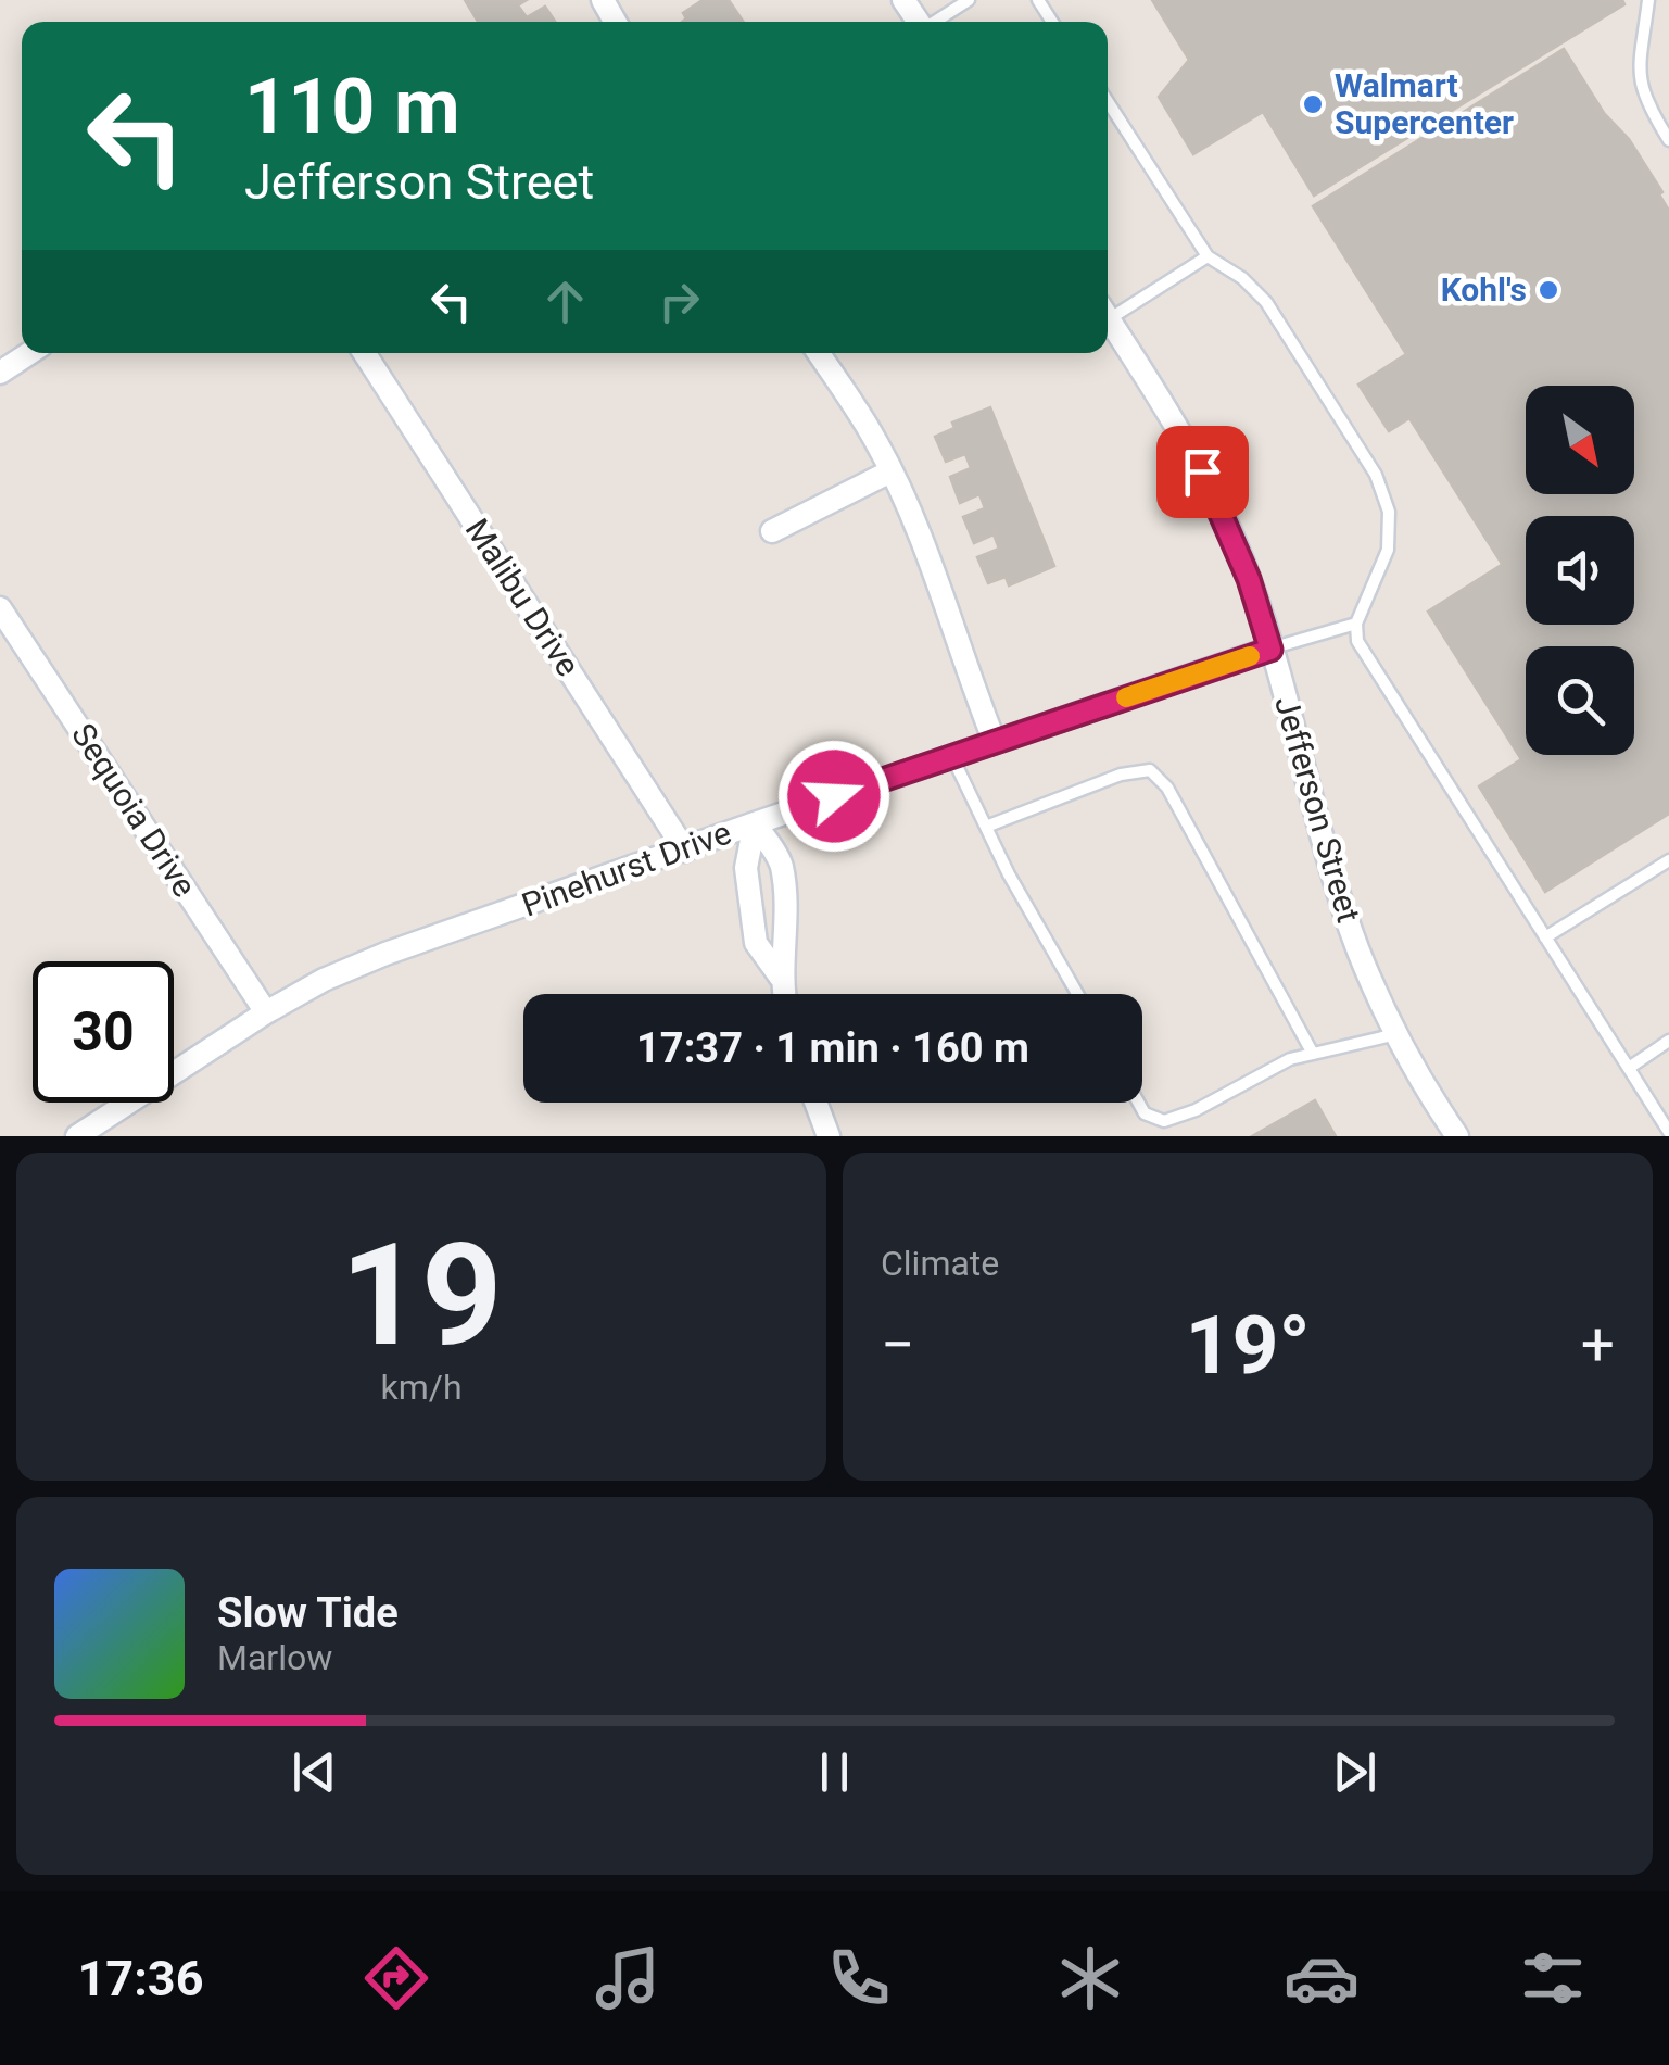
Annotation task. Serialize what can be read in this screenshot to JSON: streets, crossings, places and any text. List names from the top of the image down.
{
  "streets": {
    "street": [
      "Malibu Drive",
      "Jefferson Street",
      "Sequoia Drive",
      "Pinehurst Drive"
    ]
  },
  "crossings": [
    ["Malibu Drive", "Pinehurst Drive"],
    ["Jefferson Street", "Pinehurst Drive"],
    ["Sequoia Drive", "Pinehurst Drive"]
  ],
  "places": ["Walmart Supercenter", "Kohl's"],
  "north": "bottom right",
  "page": {
    "turn": ["110 m", "Jefferson Street"],
    "limit": "30",
    "trip": "17:37 · 1 min · 160 m",
    "tile": [
      ["19", "km/h"],
      "Climate"
    ],
    "heat": ["−", "19°", "+"],
    "song": ["Slow Tide", "Marlow"],
    "tabs": "17:36"
  }
}
